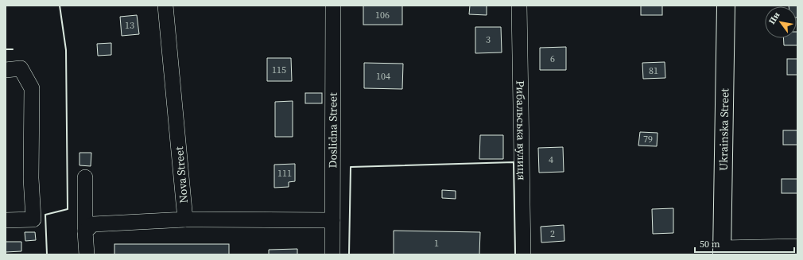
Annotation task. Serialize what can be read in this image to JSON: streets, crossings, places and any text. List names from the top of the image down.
{
  "streets": {
    "main road": ["Ukrainska Street"],
    "street": ["Рибальська вулиця", "Doslidna Street", "Nova Street"]
  },
  "house_numbers": [
    "106",
    "13",
    "3",
    "6",
    "115",
    "81",
    "104",
    "79",
    "4",
    "111",
    "2",
    "1"
  ],
  "scale_bar": "50 m",
  "north": "top left"
}
